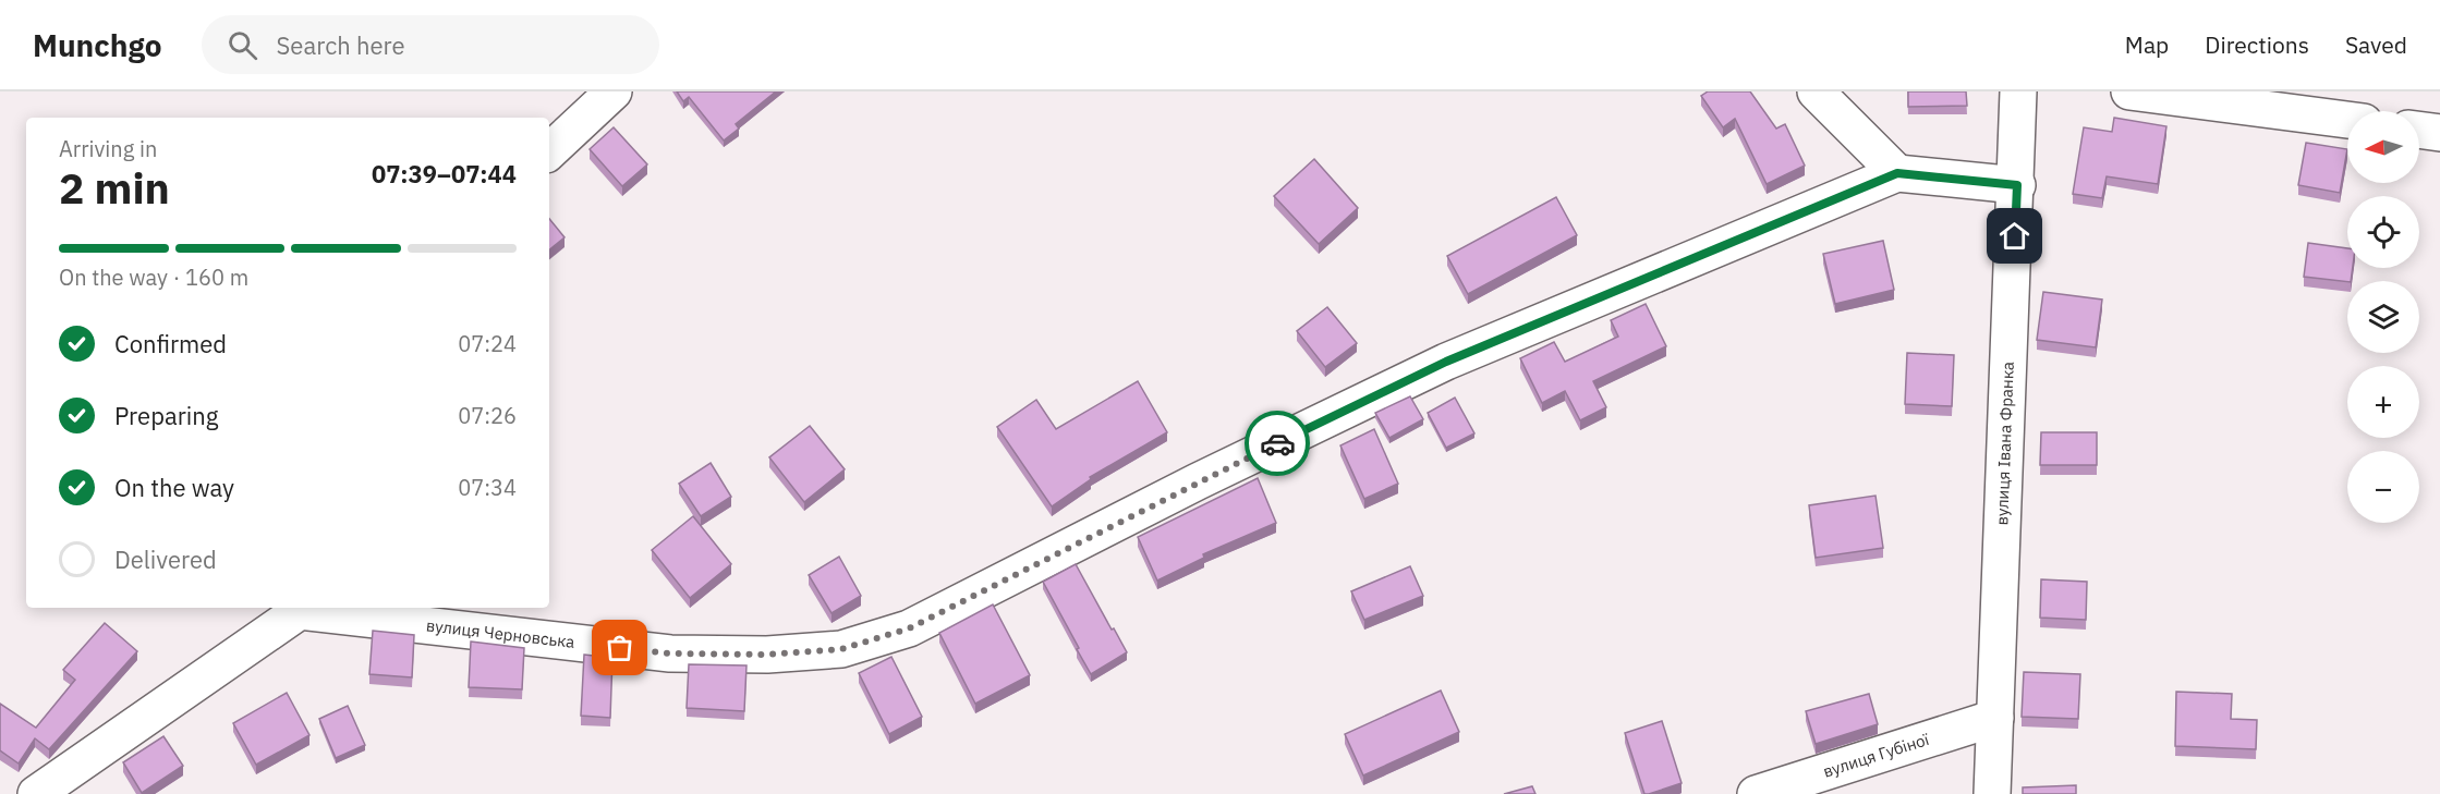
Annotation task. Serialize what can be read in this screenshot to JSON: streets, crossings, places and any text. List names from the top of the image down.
{
  "streets": {
    "street": ["вулиця Івана Франка", "вулиця Черновська", "вулиця Губіної"]
  },
  "crossings": [
    ["вулиця Івана Франка", "вулиця Черновська"],
    ["вулиця Івана Франка", "вулиця Губіної"]
  ],
  "north": "left",
  "page": {
    "header": "Munchgo",
    "search": "Search here",
    "nav": ["Map", "Directions", "Saved"],
    "map_buttons": ["+", "−"],
    "heading": ["2 min", "Arriving in", "07:39–07:44"],
    "bar": "On the way · 160 m",
    "list": [
      ["Confirmed", "07:24"],
      ["Preparing", "07:26"],
      ["On the way", "07:34"],
      "Delivered"
    ]
  }
}
